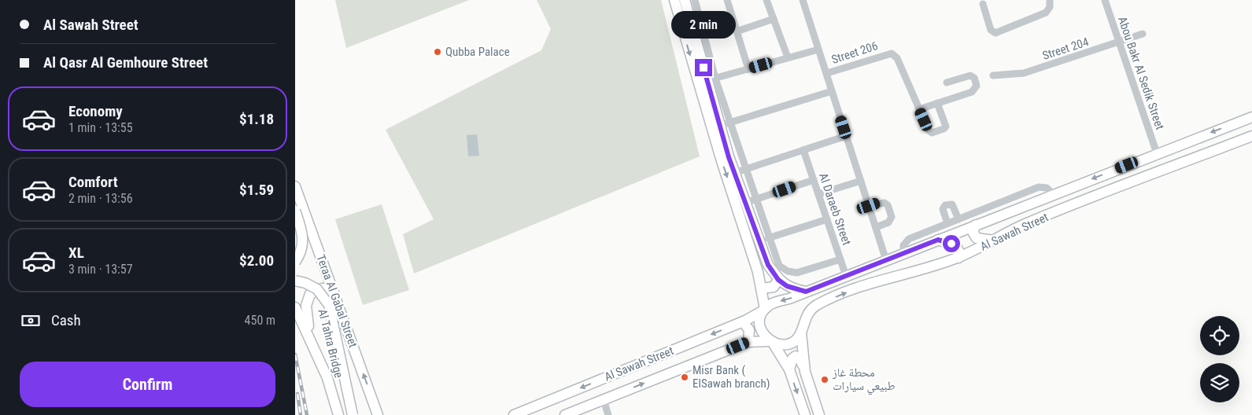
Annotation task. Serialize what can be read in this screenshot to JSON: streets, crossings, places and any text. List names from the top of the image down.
{
  "streets": {
    "main road": ["Al Sawah Street", "Teraa Al Gabal Street", "Al Tahra Bridge"],
    "street": [
      "Street 204",
      "Street 206",
      "Abou Bakr Al Sedik Street",
      "Al Daraeb Street"
    ]
  },
  "crossings": [
    ["Street 204", "Abou Bakr Al Sedik Street"],
    ["Abou Bakr Al Sedik Street", "Al Sawah Street"],
    ["Al Daraeb Street", "Al Sawah Street"]
  ],
  "places": ["Qubba Palace", "Misr Bank ( ElSawah branch)", "محطة غاز طبيعي سيارات"],
  "page": {
    "banner": ["Al Sawah Street", "Al Qasr Al Gemhoure Street"],
    "bubble": "2 min",
    "list": [
      {
        "name": "Economy",
        "note": "1 min · 13:55",
        "value": "$1.18"
      },
      {
        "name": "Comfort",
        "note": "2 min · 13:56",
        "value": "$1.59"
      },
      {
        "name": "XL",
        "note": "3 min · 13:57",
        "value": "$2.00"
      }
    ],
    "pay": ["Cash", "450 m"],
    "buttons": "Confirm"
  }
}
